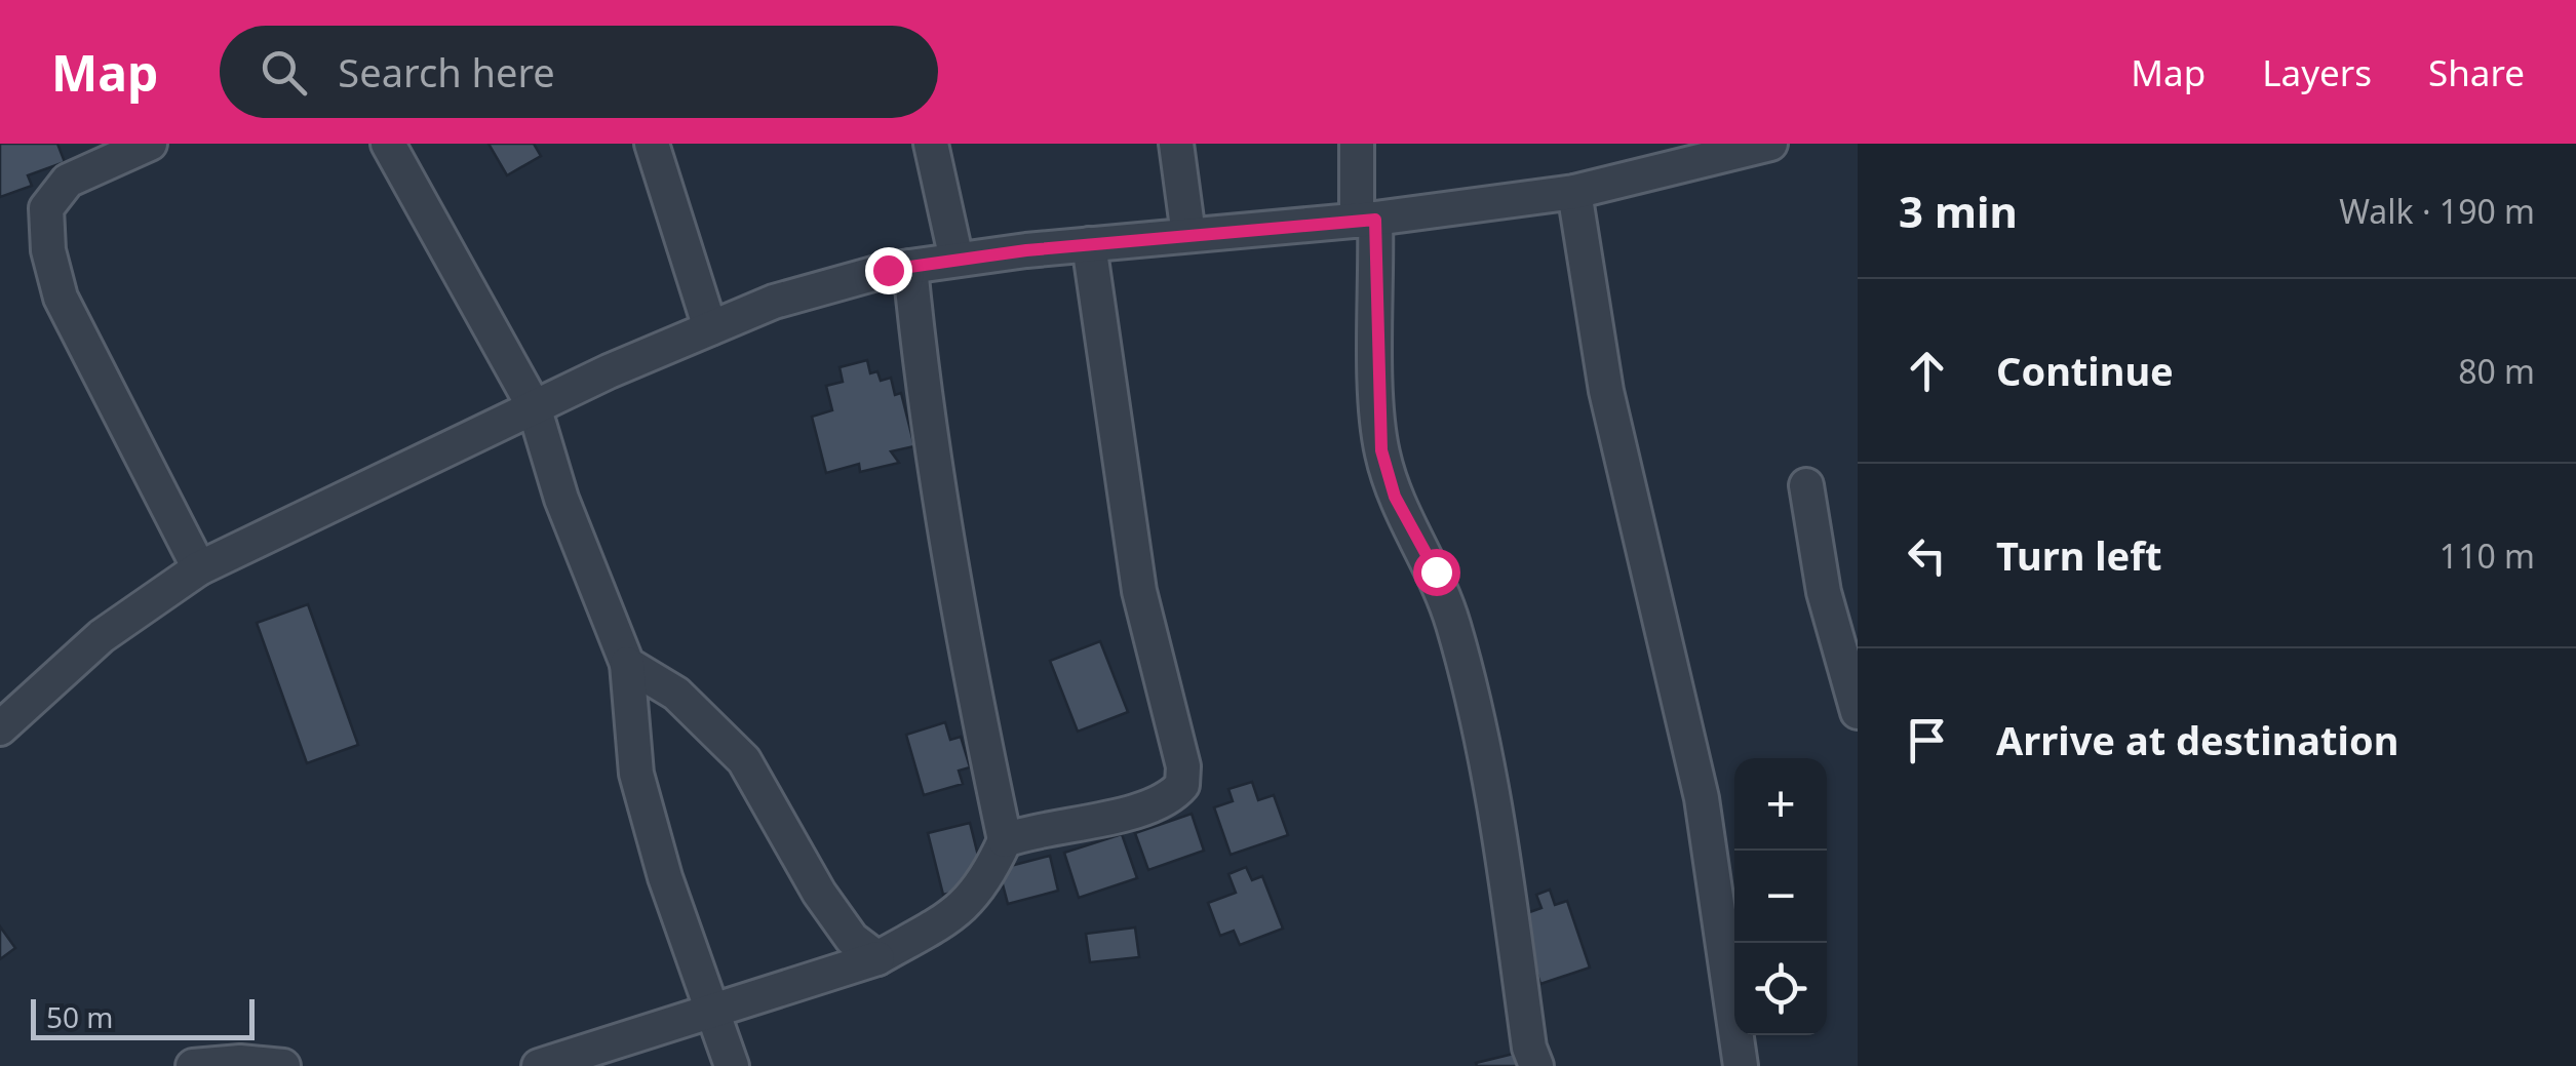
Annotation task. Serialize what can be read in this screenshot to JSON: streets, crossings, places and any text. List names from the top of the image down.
{
  "scale_bar": "50 m",
  "page": {
    "header": "Map",
    "search": "Search here",
    "nav": ["Map", "Layers", "Share"],
    "heading": ["3 min", "Walk · 190 m"],
    "list": [
      ["Continue", "80 m"],
      ["Turn left", "110 m"],
      "Arrive at destination"
    ],
    "map_buttons": ["+", "−"],
    "scale": "50 m"
  }
}
